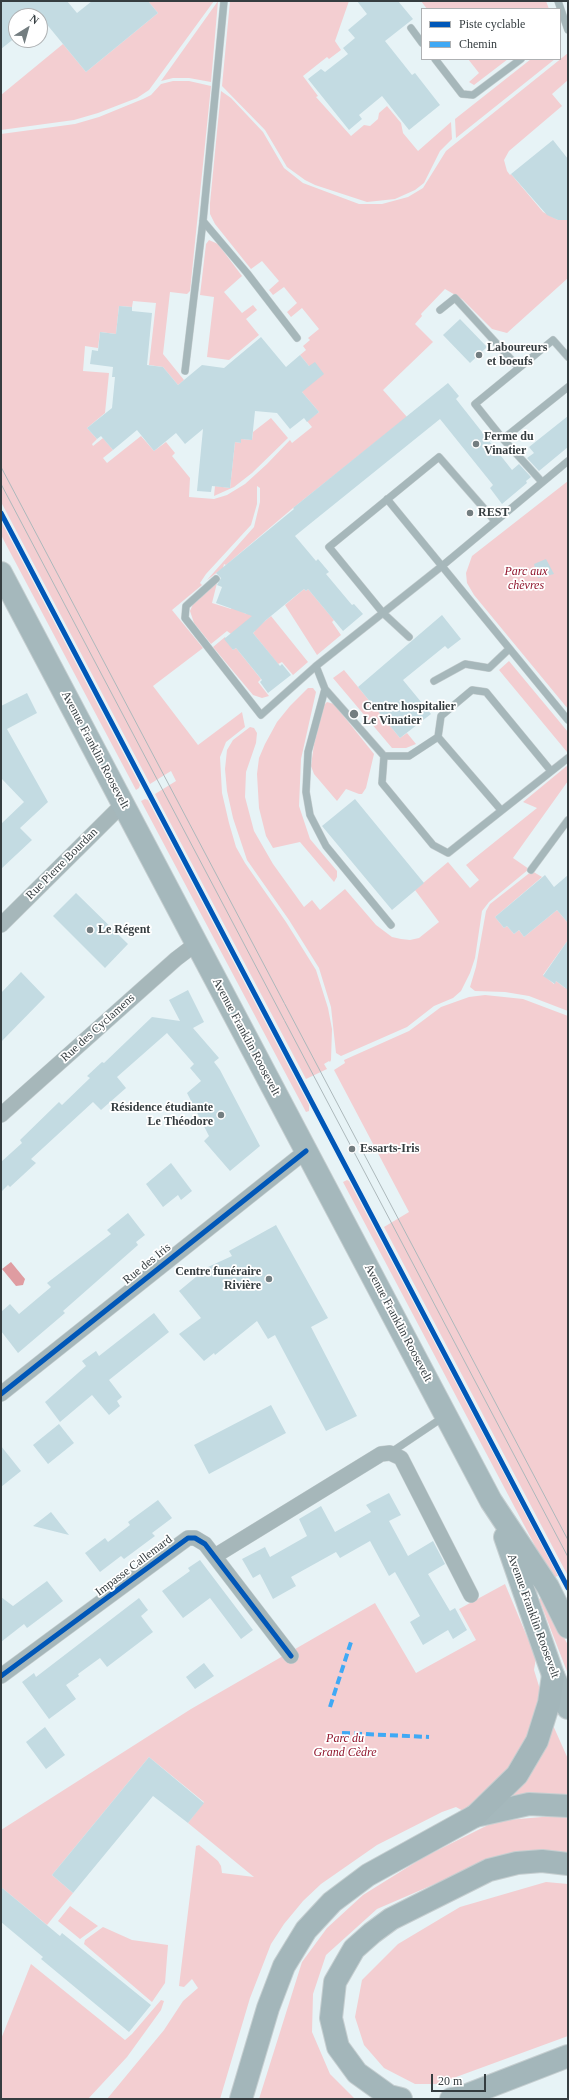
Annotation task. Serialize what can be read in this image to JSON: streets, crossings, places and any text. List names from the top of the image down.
{
  "streets": {
    "main road": ["Avenue Franklin Roosevelt"],
    "street": [
      "Rue Pierre Bourdan",
      "Rue des Cyclamens",
      "Rue des Iris",
      "Impasse Callemard"
    ]
  },
  "crossings": [
    ["Avenue Franklin Roosevelt", "Rue Pierre Bourdan"],
    ["Avenue Franklin Roosevelt", "Rue des Cyclamens"],
    ["Avenue Franklin Roosevelt", "Rue des Iris"]
  ],
  "parks": ["Parc aux chèvres", "Parc du Grand Cèdre"],
  "places": [
    "Laboureurs et boeufs",
    "Ferme du Vinatier",
    "REST",
    "Centre hospitalier Le Vinatier",
    "Le Régent",
    "Résidence étudiante Le Théodore",
    "Essarts-Iris",
    "Centre funéraire Rivière"
  ],
  "legend": ["Piste cyclable", "Chemin"],
  "scale_bar": "20 m",
  "north": "top right"
}
